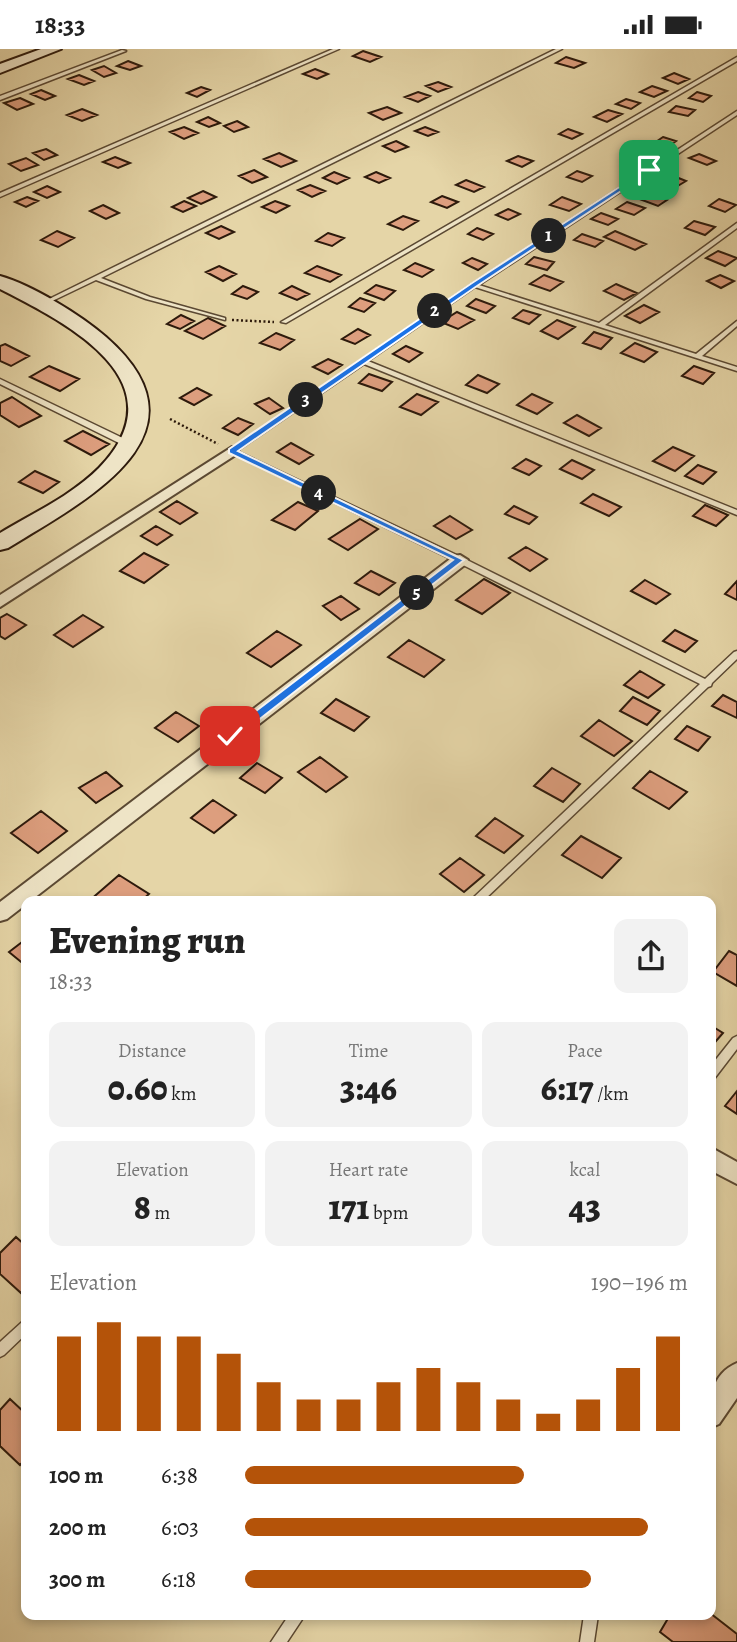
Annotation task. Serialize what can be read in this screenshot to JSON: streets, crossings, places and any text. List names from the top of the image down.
{
  "page": {
    "status": "18:33",
    "pins": [
      "1",
      "2",
      "3",
      "4",
      "5"
    ],
    "heading": ["Evening run", "18:33"],
    "stats": [
      ["Distance", "0.60 km"],
      ["Time", "3:46"],
      ["Pace", "6:17 /km"],
      ["Elevation", "8 m"],
      ["Heart rate", "171 bpm"],
      ["kcal", "43"]
    ],
    "chart": ["Elevation", "190–196 m"],
    "list": [
      {
        "name": "100 m",
        "note": "6:38"
      },
      {
        "name": "200 m",
        "note": "6:03"
      },
      {
        "name": "300 m",
        "note": "6:18"
      }
    ]
  }
}
